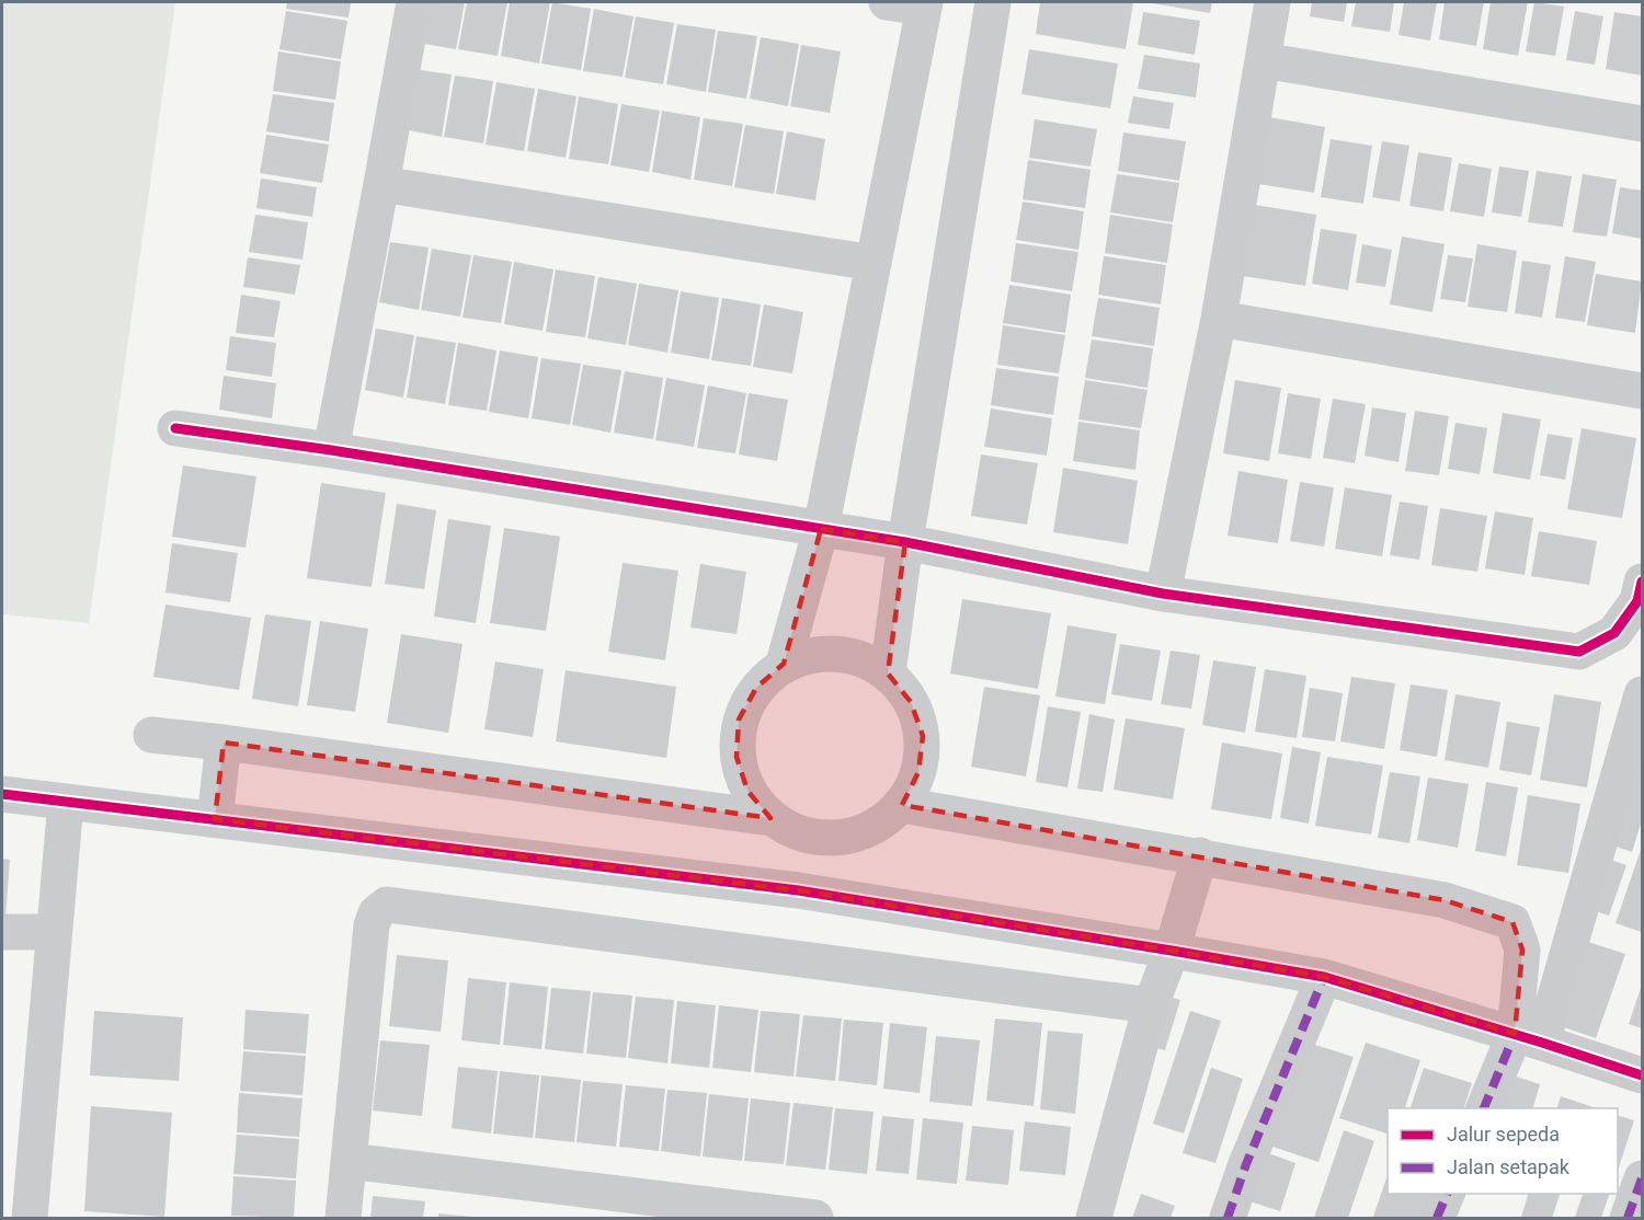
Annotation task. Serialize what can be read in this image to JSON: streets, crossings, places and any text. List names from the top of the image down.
{
  "legend": ["Jalur sepeda", "Jalan setapak"]
}
